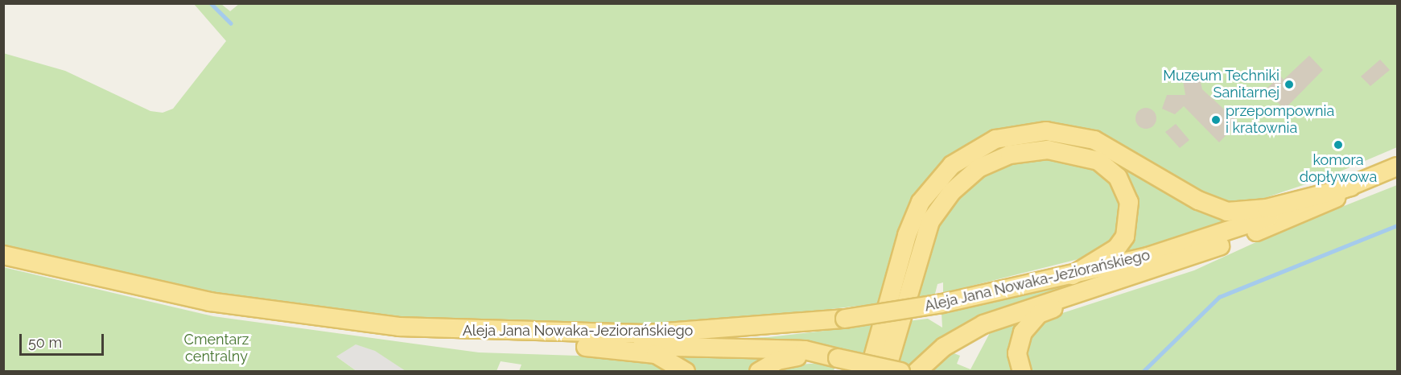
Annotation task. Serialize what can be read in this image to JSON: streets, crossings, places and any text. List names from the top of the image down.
{
  "streets": {
    "main road": ["Aleja Jana Nowaka-Jeziorańskiego"]
  },
  "parks": ["Cmentarz centralny"],
  "places": ["Muzeum Techniki Sanitarnej", "przepompownia i kratownia", "komora dopływowa"],
  "scale_bar": "50 m"
}
